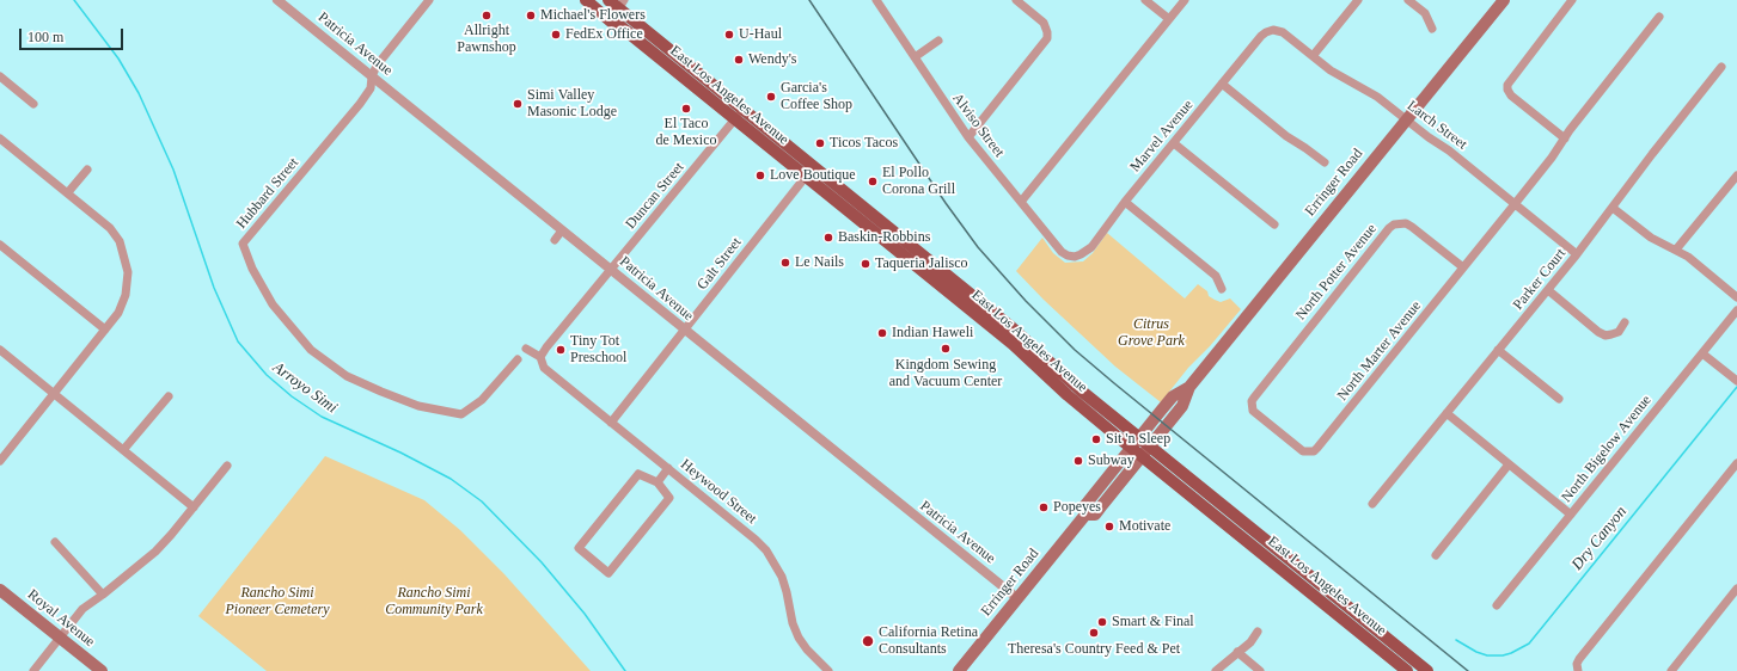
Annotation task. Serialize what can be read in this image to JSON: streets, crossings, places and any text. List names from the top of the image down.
{
  "streets": {
    "main road": ["East Los Angeles Avenue", "Erringer Road", "Royal Avenue"],
    "street": [
      "Patricia Avenue",
      "Alviso Street",
      "Larch Street",
      "Marvel Avenue",
      "Hubbard Street",
      "Duncan Street",
      "Galt Street",
      "North Potter Avenue",
      "Parker Court",
      "North Marter Avenue",
      "North Bigelow Avenue",
      "Heywood Street"
    ]
  },
  "crossings": [
    ["Patricia Avenue", "Erringer Road"],
    ["Patricia Avenue", "Hubbard Street"],
    ["Patricia Avenue", "Duncan Street"],
    ["Patricia Avenue", "Galt Street"],
    ["East Los Angeles Avenue", "Erringer Road"],
    ["East Los Angeles Avenue", "Duncan Street"],
    ["East Los Angeles Avenue", "Galt Street"],
    ["Alviso Street", "Marvel Avenue"],
    ["Larch Street", "Marvel Avenue"],
    ["Larch Street", "Erringer Road"],
    ["Larch Street", "Parker Court"],
    ["Larch Street", "North Marter Avenue"],
    ["Duncan Street", "Heywood Street"],
    ["Galt Street", "Heywood Street"],
    ["North Potter Avenue", "North Marter Avenue"]
  ],
  "water": ["Arroyo Simi", "Dry Canyon"],
  "parks": ["Citrus Grove Park", "Rancho Simi Pioneer Cemetery", "Rancho Simi Community Park"],
  "places": [
    "Allright Pawnshop",
    "Michael's Flowers",
    "FedEx Office",
    "U-Haul",
    "Wendy's",
    "Garcia's Coffee Shop",
    "Simi Valley Masonic Lodge",
    "El Taco de Mexico",
    "Ticos Tacos",
    "Love Boutique",
    "El Pollo Corona Grill",
    "Baskin-Robbins",
    "Le Nails",
    "Taqueria Jalisco",
    "Indian Haweli",
    "Kingdom Sewing and Vacuum Center",
    "Tiny Tot Preschool",
    "Sit 'n Sleep",
    "Subway",
    "Popeyes",
    "Motivate",
    "Smart & Final",
    "Theresa's Country Feed & Pet",
    "California Retina Consultants"
  ],
  "scale_bar": "100 m"
}
